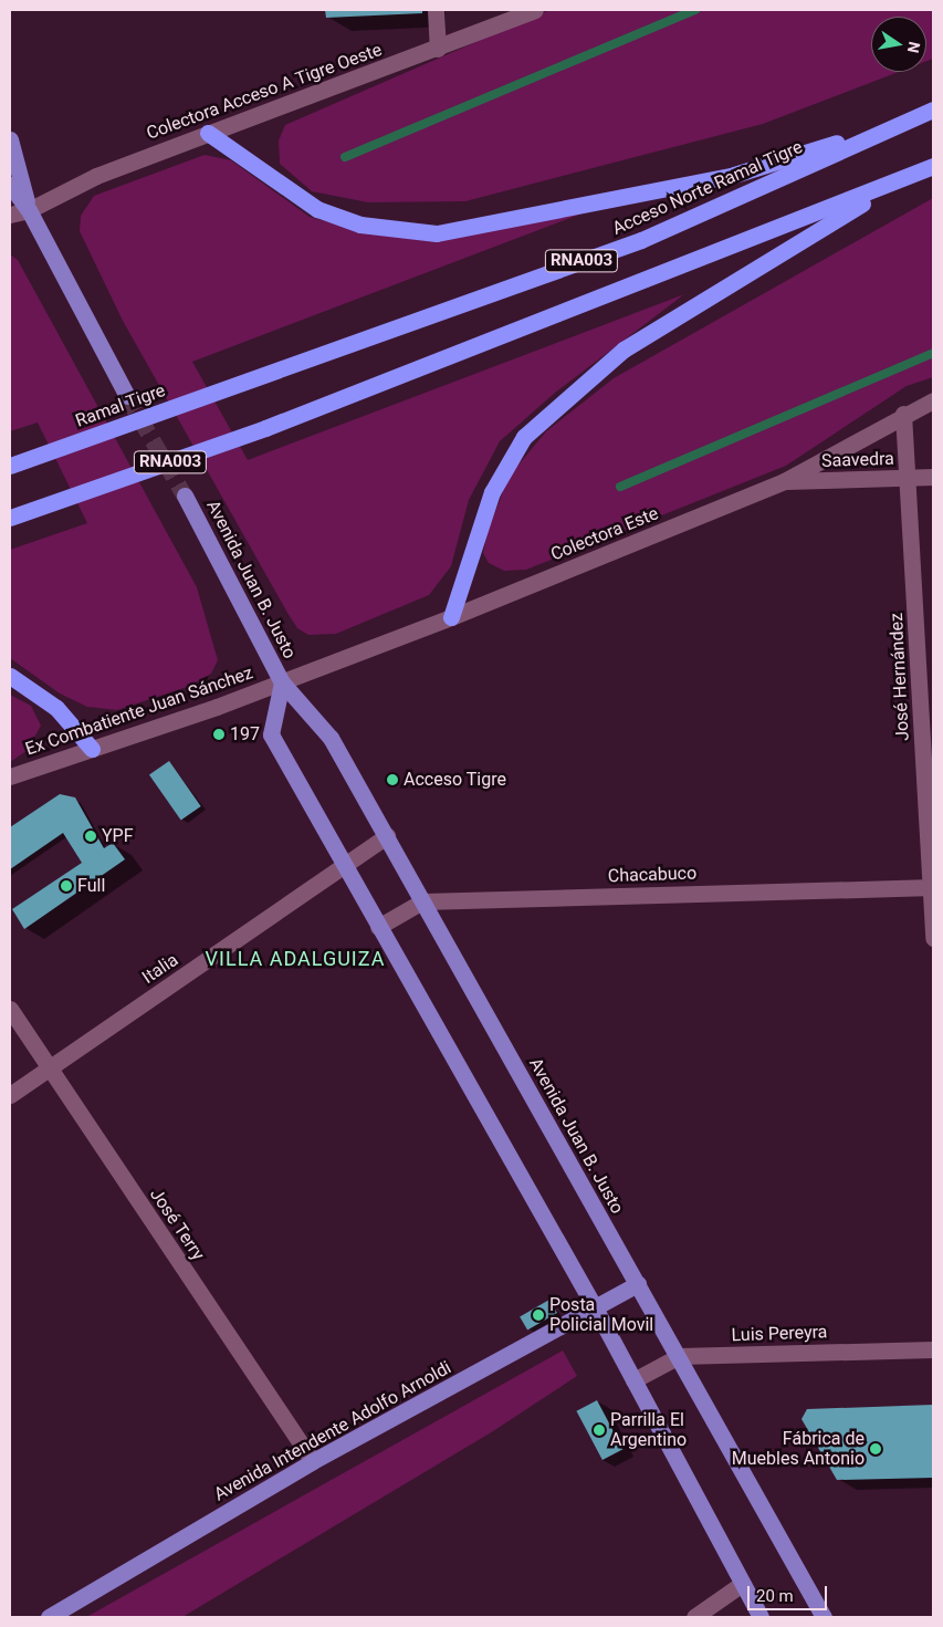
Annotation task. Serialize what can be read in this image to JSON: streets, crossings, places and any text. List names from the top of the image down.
{
  "streets": {
    "highway": ["Acceso Norte Ramal Tigre", "RNA003", "Ramal Tigre"],
    "main road": ["Avenida Juan B. Justo", "Avenida Intendente Adolfo Arnoldi"],
    "street": [
      "Colectora Acceso A Tigre Oeste",
      "Saavedra",
      "Colectora Este",
      "José Hernández",
      "Ex Combatiente Juan Sánchez",
      "Chacabuco",
      "Italia",
      "José Terry",
      "Luis Pereyra"
    ]
  },
  "crossings": [
    ["Acceso Norte Ramal Tigre", "Ramal Tigre"],
    ["Saavedra", "Colectora Este"],
    ["Saavedra", "José Hernández"],
    ["Colectora Este", "Avenida Juan B. Justo"],
    ["Colectora Este", "José Hernández"],
    ["Colectora Este", "Ex Combatiente Juan Sánchez"],
    ["Avenida Juan B. Justo", "Ex Combatiente Juan Sánchez"],
    ["Avenida Juan B. Justo", "Chacabuco"],
    ["Avenida Juan B. Justo", "Italia"],
    ["Avenida Juan B. Justo", "Luis Pereyra"],
    ["Avenida Juan B. Justo", "Avenida Intendente Adolfo Arnoldi"],
    ["José Hernández", "Chacabuco"],
    ["Italia", "José Terry"],
    ["José Terry", "Avenida Intendente Adolfo Arnoldi"]
  ],
  "districts": ["VILLA ADALGUIZA"],
  "places": [
    "197",
    "Acceso Tigre",
    "YPF",
    "Full",
    "Posta Policial Movil",
    "Parrilla El Argentino",
    "Fábrica de Muebles Antonio"
  ],
  "scale_bar": "20 m",
  "north": "right"
}
